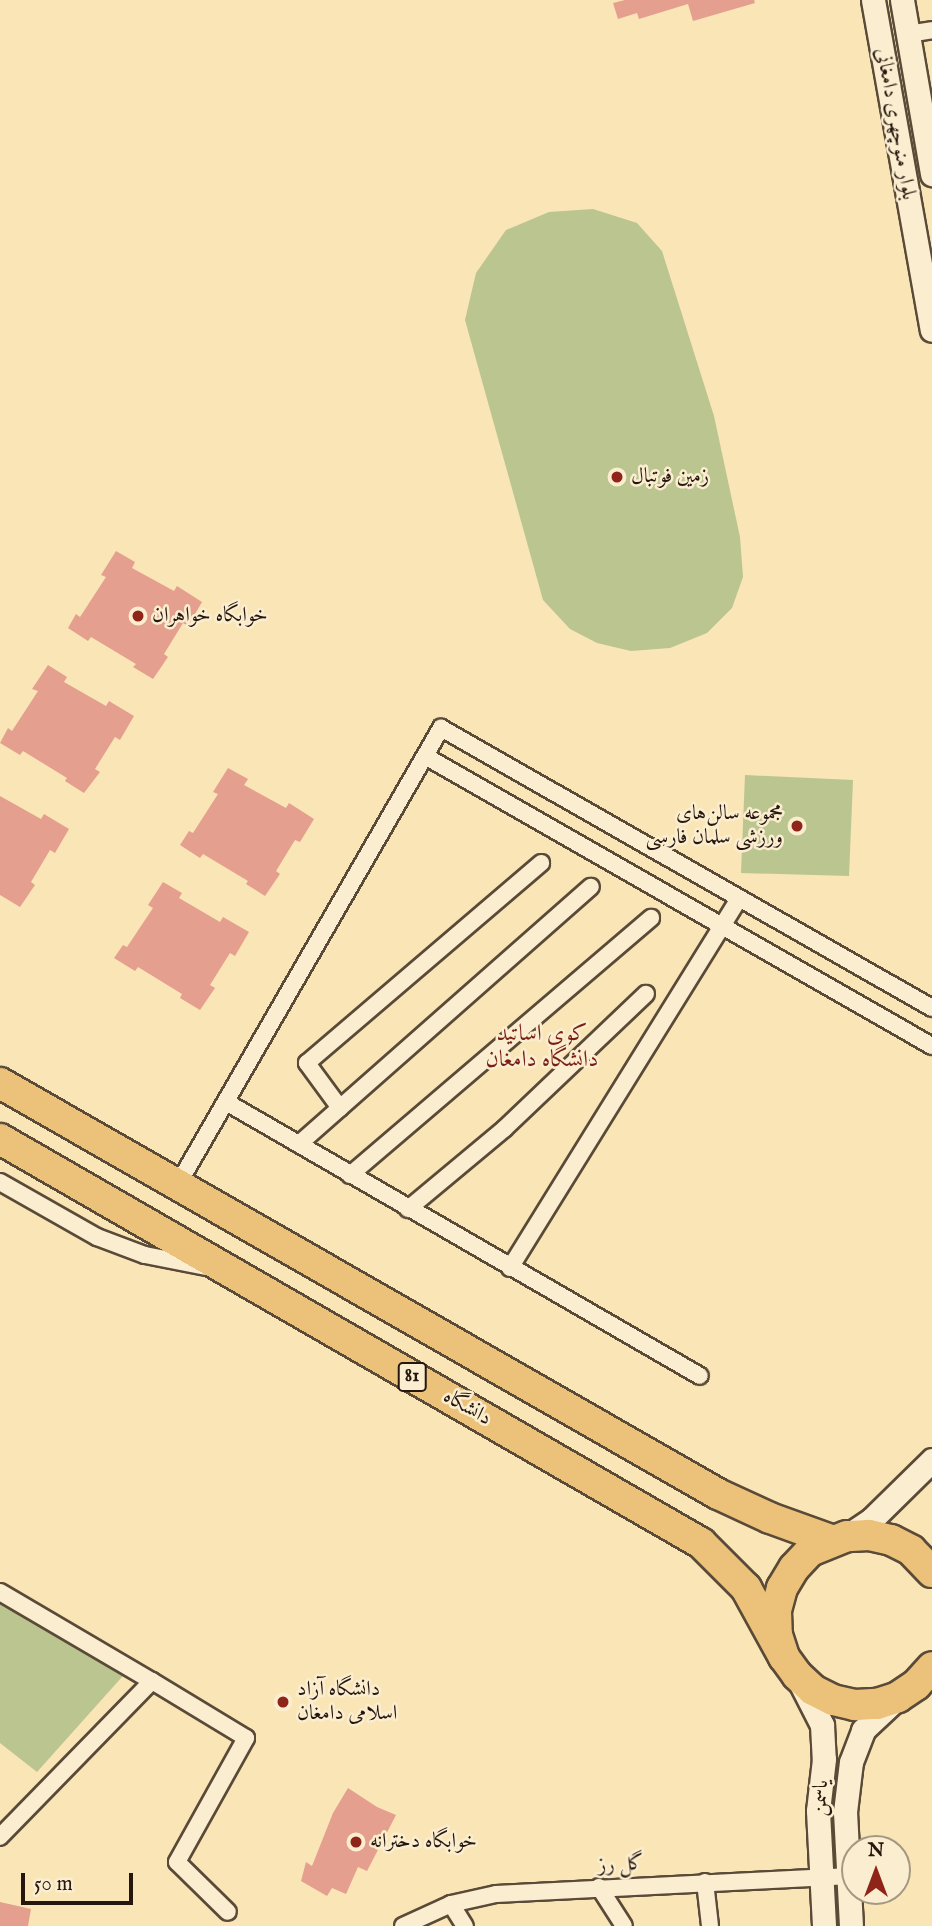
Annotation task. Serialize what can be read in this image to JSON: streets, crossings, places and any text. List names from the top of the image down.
{
  "streets": {
    "highway": ["81", "دانشگاه"],
    "street": ["بلوار منوچهری دامغانی", "یاسمن", "گل رز"]
  },
  "crossings": [
    ["81", "دانشگاه"],
    ["81", "یاسمن"],
    ["دانشگاه", "یاسمن"],
    ["یاسمن", "گل رز"]
  ],
  "districts": ["کوی اساتید دانشگاه دامغان"],
  "places": [
    "زمین فوتبال",
    "خوابگاه خواهران",
    "مجموعه سالن‌های ورزشی سلمان فارسی",
    "دانشگاه آزاد اسلامی دامغان",
    "خوابگاه دخترانه"
  ],
  "scale_bar": "50 m",
  "north": "top"
}
